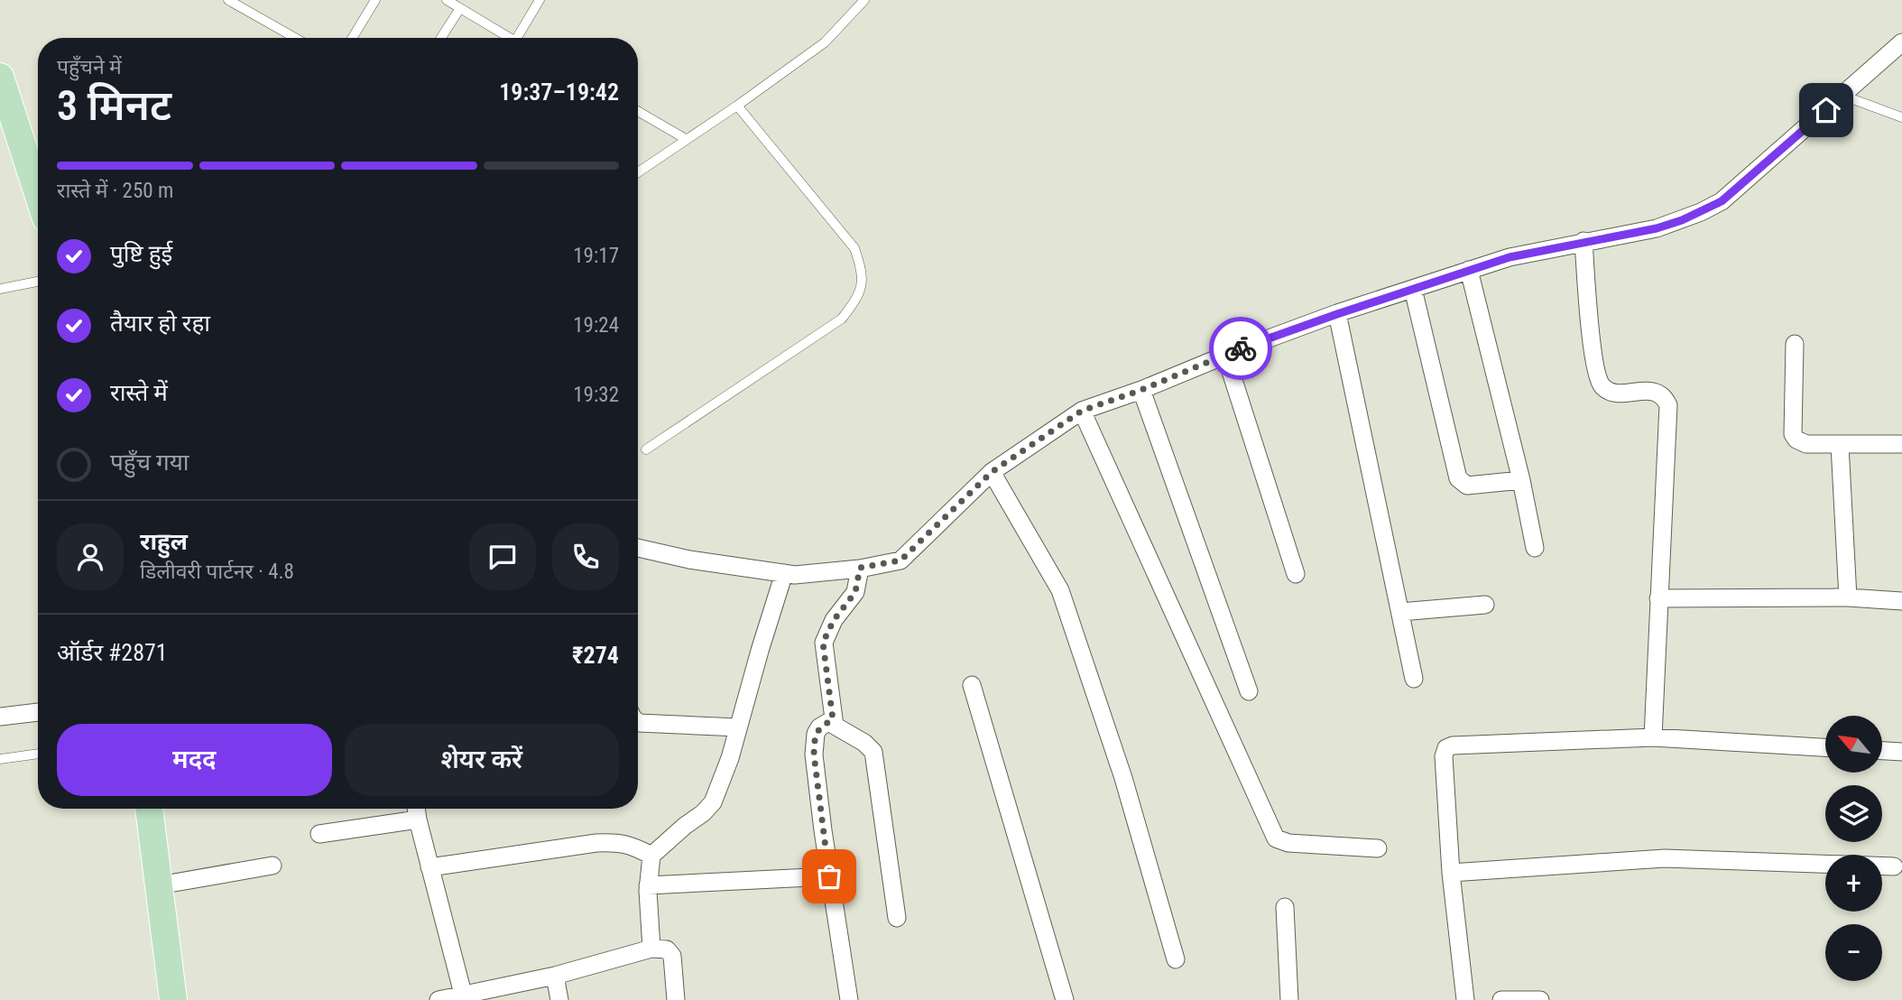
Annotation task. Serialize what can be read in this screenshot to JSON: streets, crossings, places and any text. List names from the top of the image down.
{
  "north": "top left",
  "page": {
    "heading": ["3 मिनट", "पहुँचने में", "19:37–19:42"],
    "panel": [
      "राहुल",
      "डिलीवरी पार्टनर · 4.8",
      "ऑर्डर #2871",
      "₹274"
    ],
    "bar": "रास्ते में · 250 m",
    "list": [
      ["पुष्टि हुई", "19:17"],
      ["तैयार हो रहा", "19:24"],
      ["रास्ते में", "19:32"],
      "पहुँच गया"
    ],
    "buttons": ["मदद", "शेयर करें"],
    "map_buttons": ["+", "−"]
  }
}
